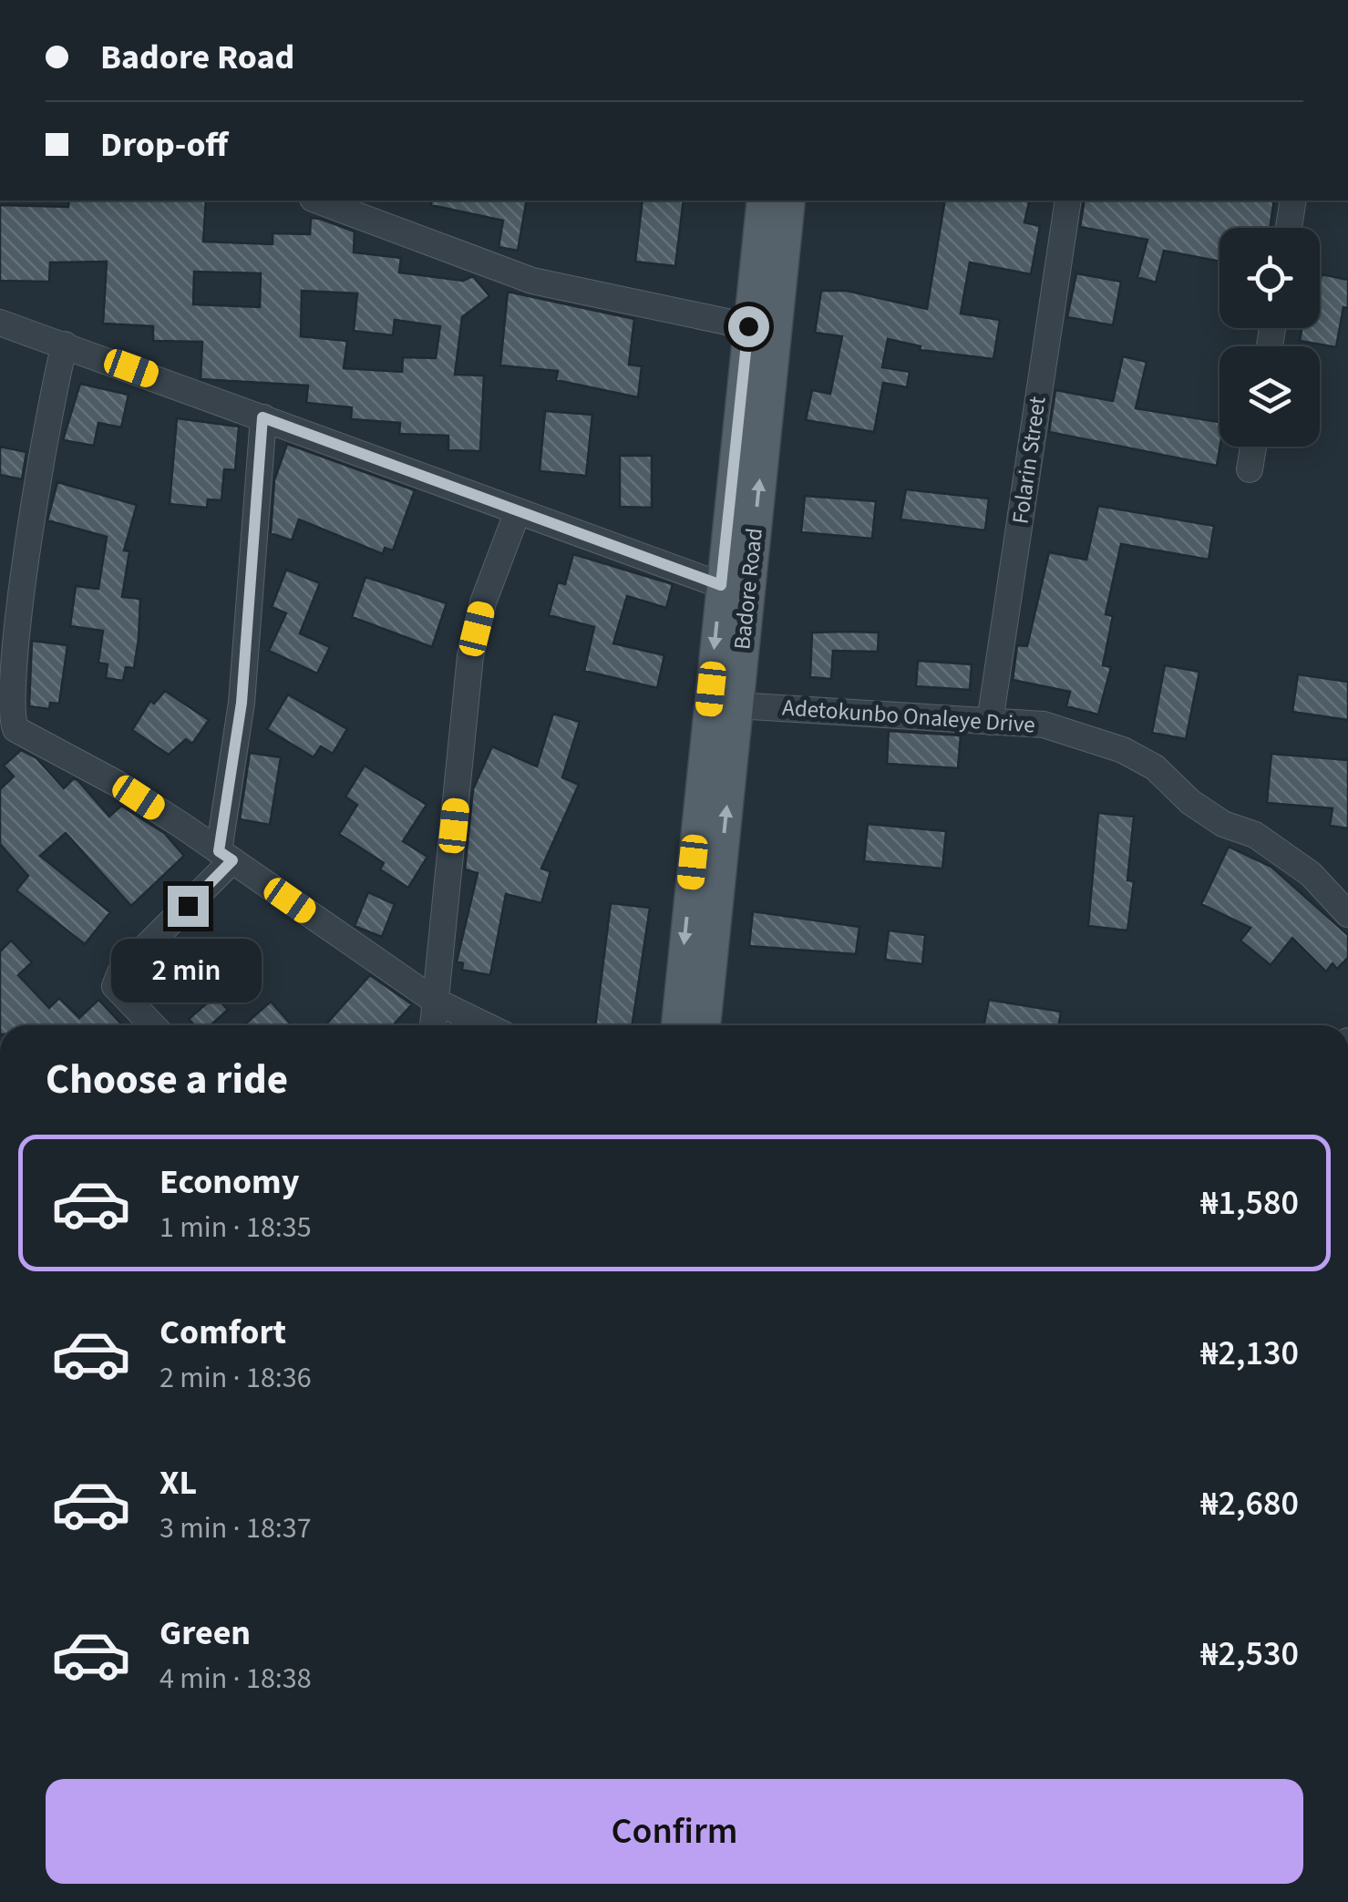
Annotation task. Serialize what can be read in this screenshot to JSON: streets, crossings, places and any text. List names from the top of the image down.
{
  "streets": {
    "main road": ["Badore Road"],
    "street": ["Folarin Street", "Adetokunbo Onaleye Drive"]
  },
  "crossings": [
    ["Folarin Street", "Adetokunbo Onaleye Drive"],
    ["Badore Road", "Adetokunbo Onaleye Drive"]
  ],
  "page": {
    "banner": ["Badore Road", "Drop-off"],
    "bubble": "2 min",
    "heading": "Choose a ride",
    "list": [
      {
        "name": "Economy",
        "note": "1 min · 18:35",
        "value": "₦1,580"
      },
      {
        "name": "Comfort",
        "note": "2 min · 18:36",
        "value": "₦2,130"
      },
      {
        "name": "XL",
        "note": "3 min · 18:37",
        "value": "₦2,680"
      },
      {
        "name": "Green",
        "note": "4 min · 18:38",
        "value": "₦2,530"
      }
    ],
    "buttons": "Confirm"
  }
}
